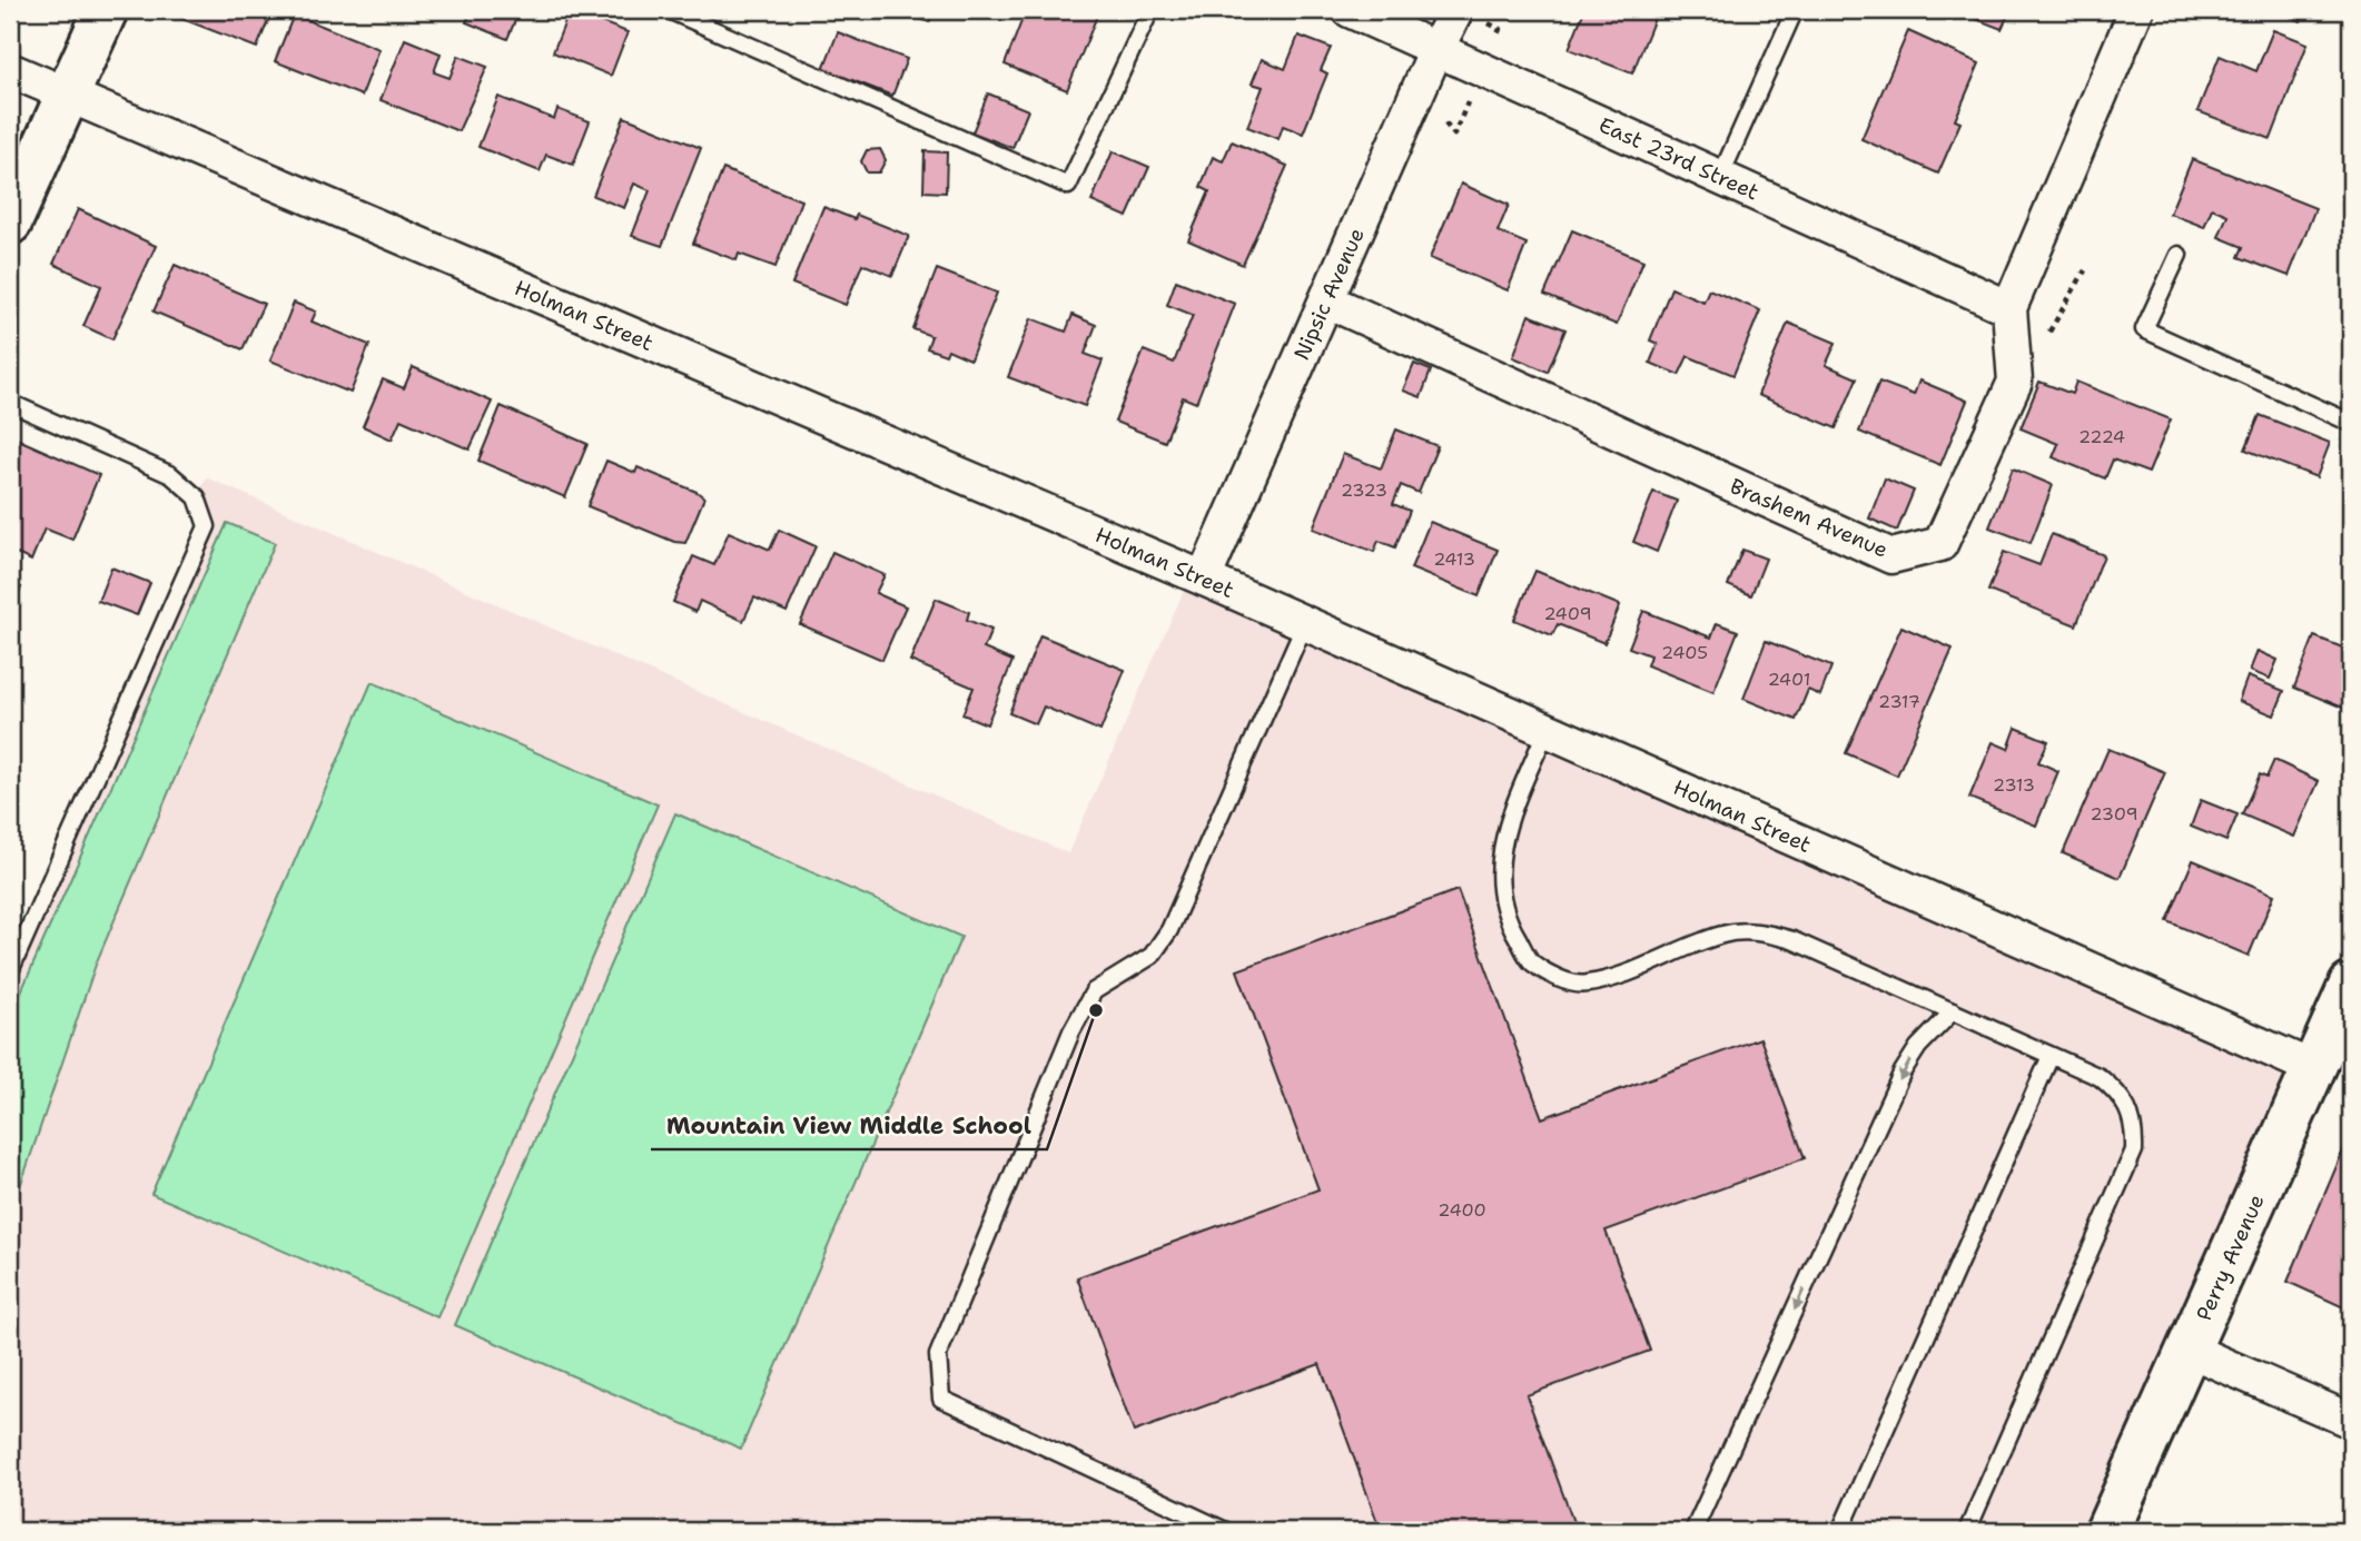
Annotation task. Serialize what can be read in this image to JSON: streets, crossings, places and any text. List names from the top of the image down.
{
  "streets": {
    "main road": ["Perry Avenue"],
    "street": [
      "East 23rd Street",
      "Nipsic Avenue",
      "Holman Street",
      "Brashem Avenue"
    ]
  },
  "crossings": [
    ["East 23rd Street", "Nipsic Avenue"],
    ["East 23rd Street", "Brashem Avenue"],
    ["Nipsic Avenue", "Holman Street"],
    ["Nipsic Avenue", "Brashem Avenue"],
    ["Holman Street", "Perry Avenue"]
  ],
  "places": ["Mountain View Middle School"],
  "house_numbers": [
    "2224",
    "2323",
    "2413",
    "2409",
    "2405",
    "2401",
    "2317",
    "2313",
    "2309",
    "2400"
  ]
}
